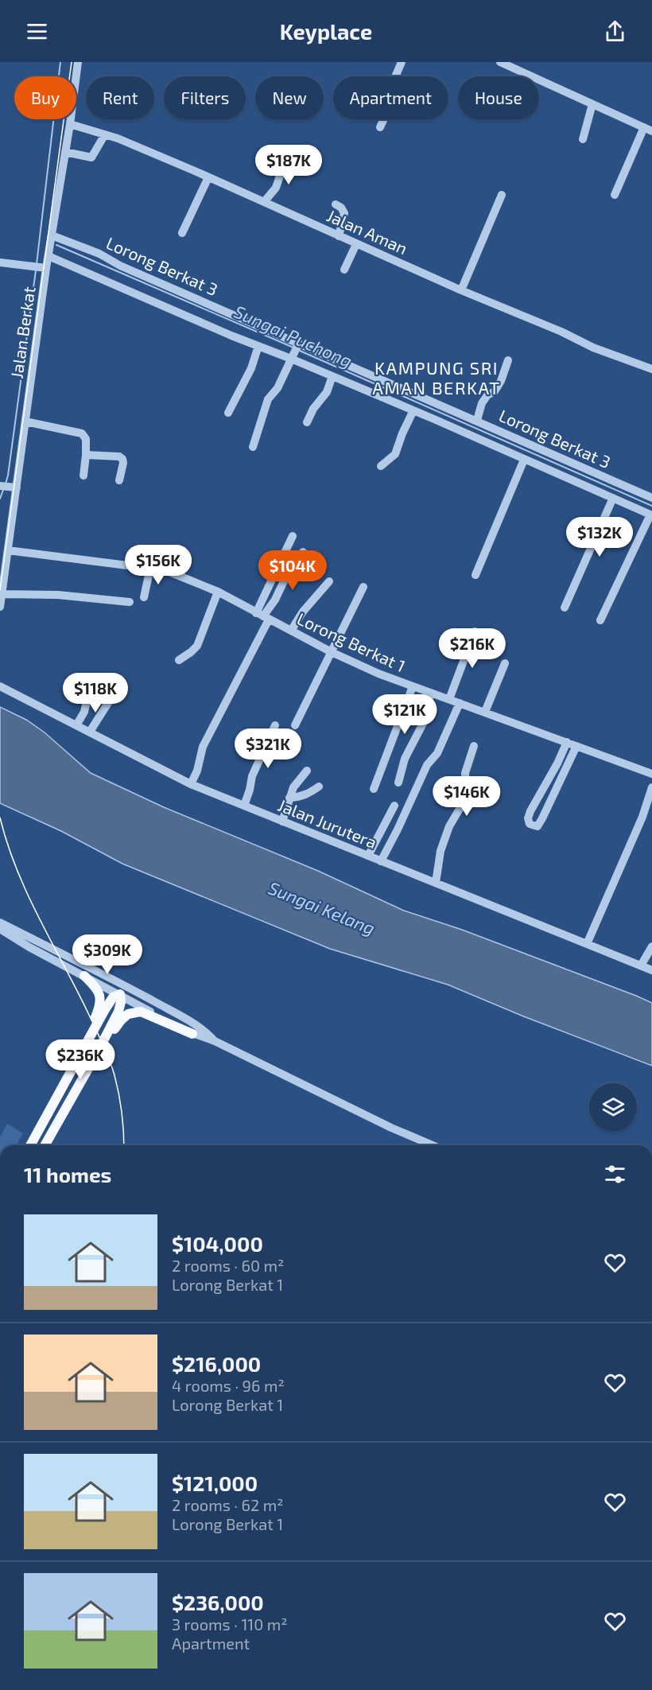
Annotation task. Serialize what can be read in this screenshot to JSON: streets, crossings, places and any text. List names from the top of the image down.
{
  "streets": {
    "street": [
      "Jalan Aman",
      "Lorong Berkat 3",
      "Jalan Berkat",
      "Lorong Berkat 1",
      "Jalan Jurutera"
    ]
  },
  "crossings": [
    ["Jalan Aman", "Jalan Berkat"],
    ["Lorong Berkat 3", "Jalan Berkat"],
    ["Jalan Berkat", "Lorong Berkat 1"]
  ],
  "districts": ["KAMPUNG SRI AMAN BERKAT"],
  "water": ["Sungai Puchong", "Sungai Kelang"],
  "page": {
    "header": "Keyplace",
    "chip": [
      "Buy",
      "Rent",
      "Filters",
      "New",
      "Apartment",
      "House"
    ],
    "price": [
      "$187K",
      "$132K",
      "$156K",
      "$104K",
      "$216K",
      "$118K",
      "$121K",
      "$321K",
      "$146K",
      "$309K",
      "$236K"
    ],
    "heading": "11 homes",
    "list": [
      {
        "name": "$104,000",
        "note": "2 rooms · 60 m² · Lorong Berkat 1"
      },
      {
        "name": "$216,000",
        "note": "4 rooms · 96 m² · Lorong Berkat 1"
      },
      {
        "name": "$121,000",
        "note": "2 rooms · 62 m² · Lorong Berkat 1"
      },
      {
        "name": "$236,000",
        "note": "3 rooms · 110 m² · Apartment"
      }
    ]
  }
}
